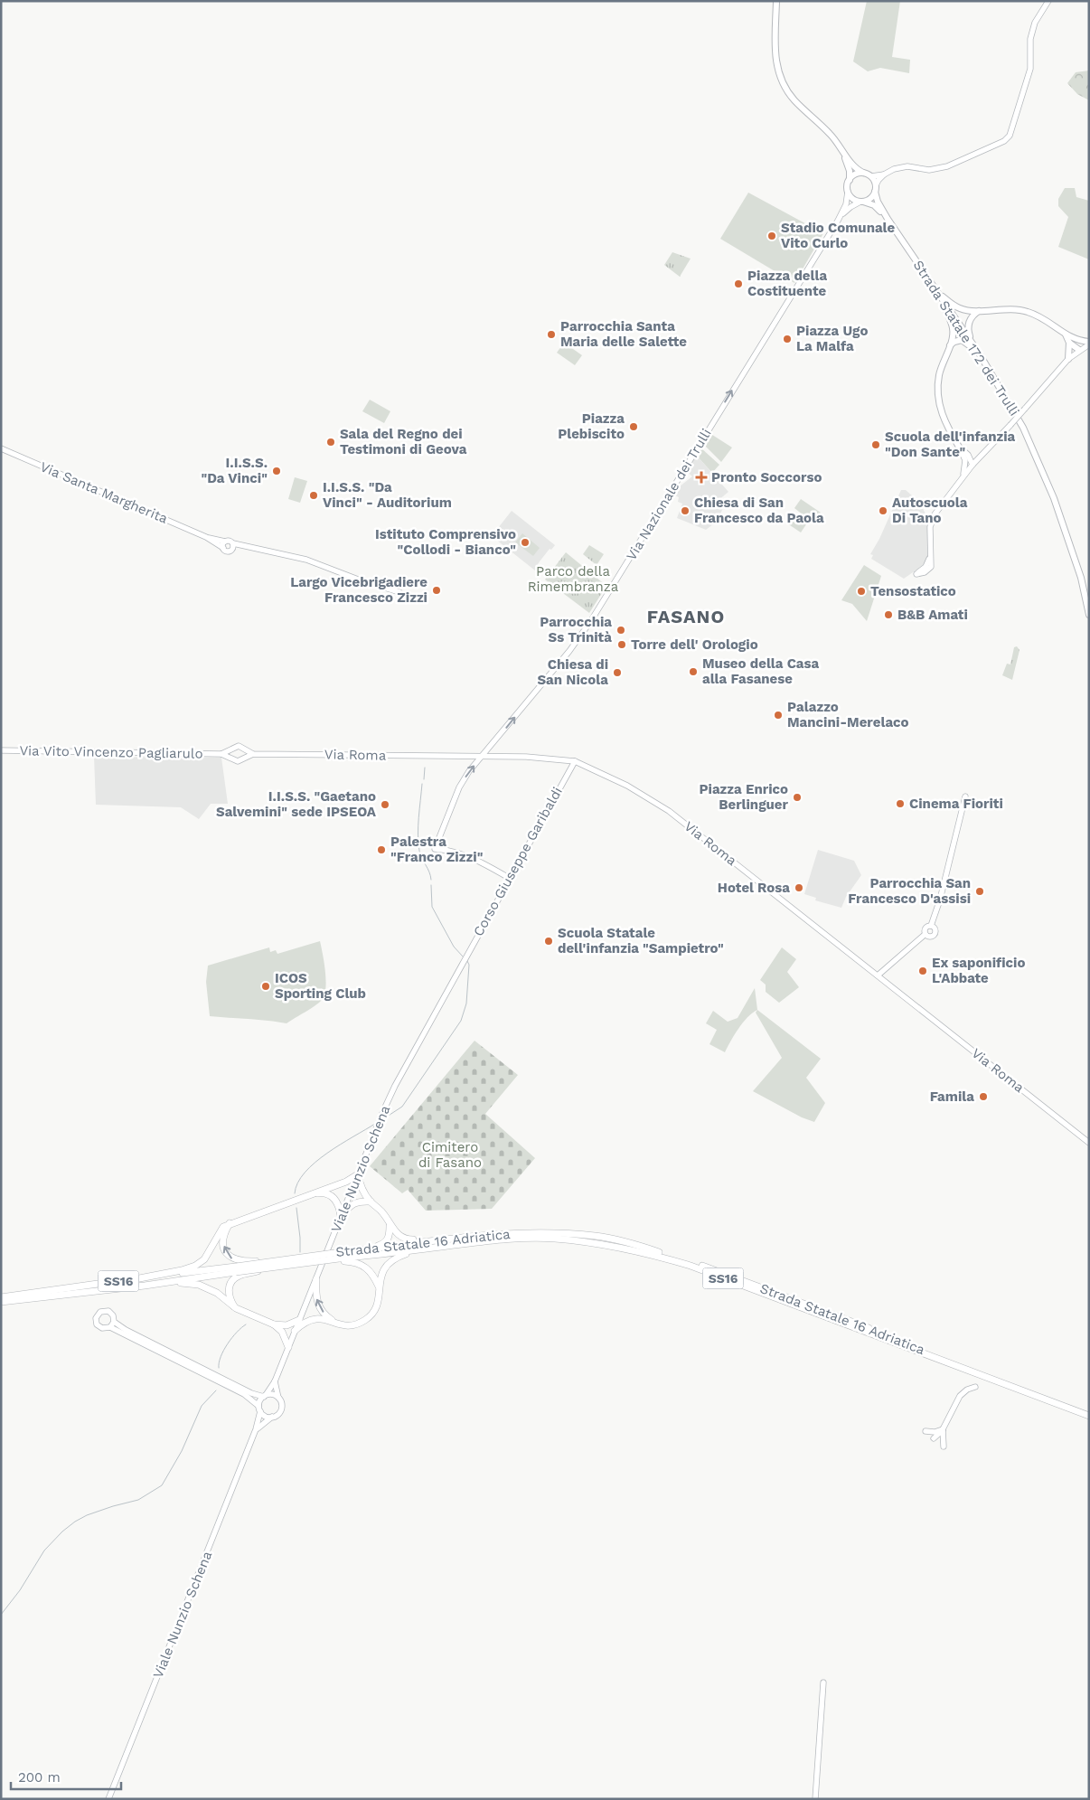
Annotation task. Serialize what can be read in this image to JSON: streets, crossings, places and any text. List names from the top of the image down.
{
  "streets": {
    "highway": ["Strada Statale 16 Adriatica", "SS16"],
    "main road": ["Strada Statale 172 dei Trulli"],
    "street": [
      "Via Santa Margherita",
      "Via Nazionale dei Trulli",
      "Via Vito Vincenzo Pagliarulo",
      "Via Roma",
      "Corso Giuseppe Garibaldi",
      "Viale Nunzio Schena"
    ]
  },
  "crossings": [
    ["Strada Statale 172 dei Trulli", "Via Nazionale dei Trulli"],
    ["Via Nazionale dei Trulli", "Via Roma"],
    ["Via Nazionale dei Trulli", "Corso Giuseppe Garibaldi"],
    ["Via Vito Vincenzo Pagliarulo", "Via Roma"],
    ["Via Roma", "Corso Giuseppe Garibaldi"],
    ["Corso Giuseppe Garibaldi", "Viale Nunzio Schena"]
  ],
  "one_way": ["Via Nazionale dei Trulli"],
  "districts": ["FASANO"],
  "parks": ["Parco della Rimembranza", "Cimitero di Fasano"],
  "places": {
    "other": [
      "Stadio Comunale Vito Curlo",
      "Piazza della Costituente",
      "Parrocchia Santa Maria delle Salette",
      "Piazza Ugo La Malfa",
      "Piazza Plebiscito",
      "Sala del Regno dei Testimoni di Geova",
      "Scuola dell'infanzia \"Don Sante\"",
      "I.I.S.S. \"Da Vinci\"",
      "I.I.S.S. \"Da Vinci\" - Auditorium",
      "Chiesa di San Francesco da Paola",
      "Autoscuola Di Tano",
      "Istituto Comprensivo \"Collodi - Bianco\"",
      "Largo Vicebrigadiere Francesco Zizzi",
      "Tensostatico",
      "B&B Amati",
      "Parrocchia Ss Trinità",
      "Torre dell' Orologio",
      "Museo della Casa alla Fasanese",
      "Chiesa di San Nicola",
      "Palazzo Mancini-Merelaco",
      "Piazza Enrico Berlinguer",
      "Cinema Fioriti",
      "I.I.S.S. \"Gaetano Salvemini\" sede IPSEOA",
      "Palestra \"Franco Zizzi\"",
      "Hotel Rosa",
      "Parrocchia San Francesco D'assisi",
      "Scuola Statale dell'infanzia \"Sampietro\"",
      "Ex saponificio L'Abbate",
      "ICOS Sporting Club",
      "Famila"
    ],
    "health": ["Pronto Soccorso"]
  },
  "scale_bar": "200 m"
}
